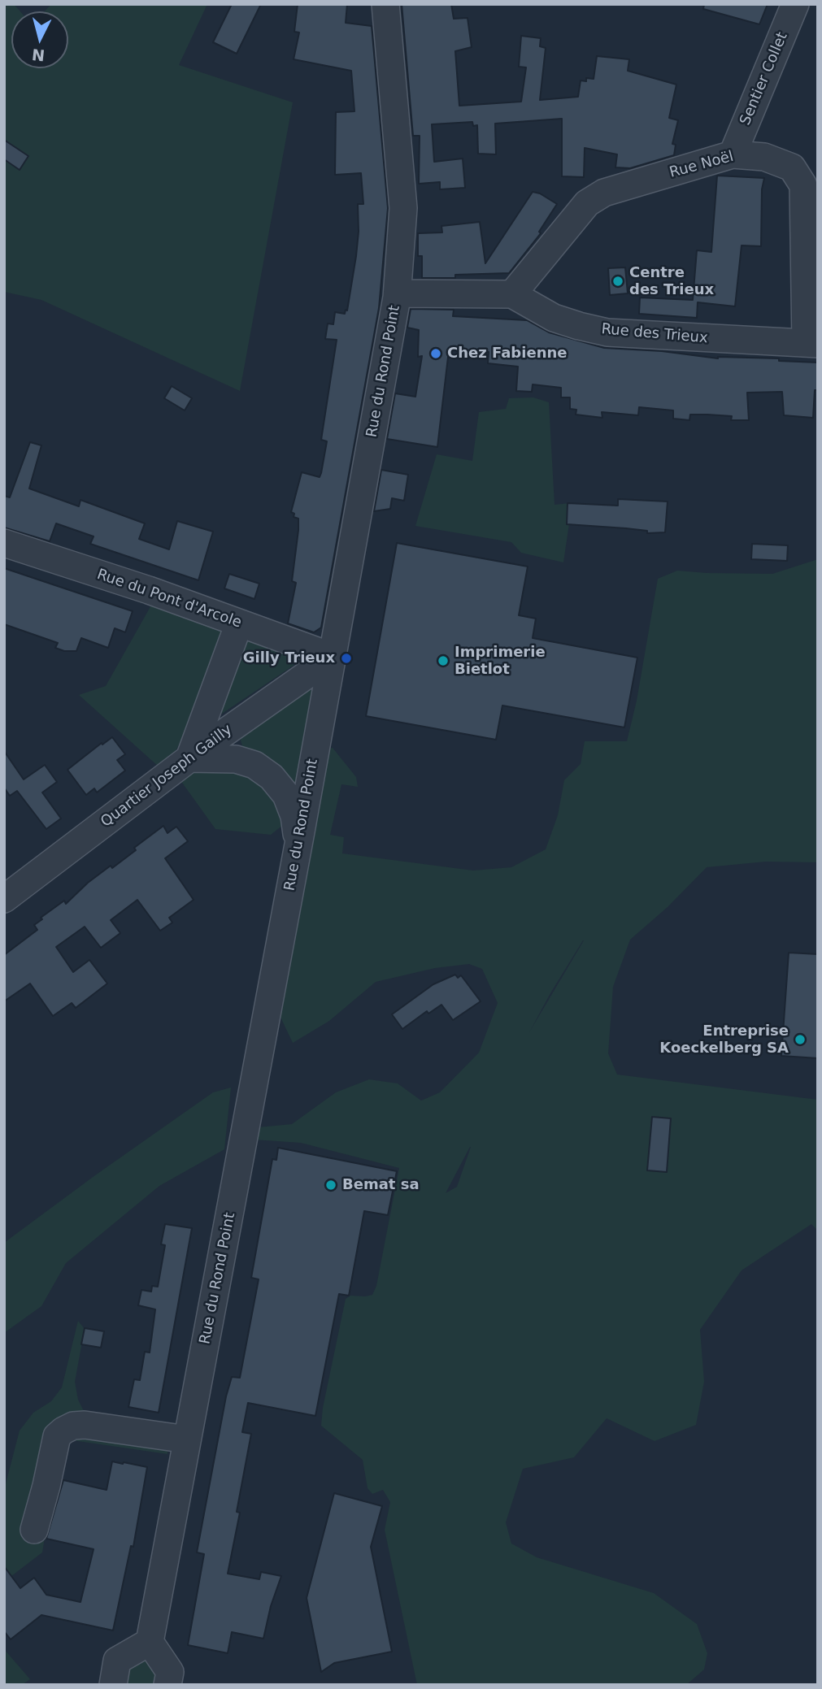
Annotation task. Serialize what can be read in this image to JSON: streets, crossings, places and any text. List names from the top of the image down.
{
  "streets": {
    "street": [
      "Sentier Collet",
      "Rue Noël",
      "Rue des Trieux",
      "Rue du Rond Point",
      "Rue du Pont d'Arcole",
      "Quartier Joseph Gailly"
    ]
  },
  "crossings": [
    ["Sentier Collet", "Rue Noël"],
    ["Rue Noël", "Rue des Trieux"],
    ["Rue des Trieux", "Rue du Rond Point"],
    ["Rue du Rond Point", "Rue du Pont d'Arcole"],
    ["Rue du Rond Point", "Quartier Joseph Gailly"],
    ["Rue du Pont d'Arcole", "Quartier Joseph Gailly"]
  ],
  "places": [
    "Centre des Trieux",
    "Chez Fabienne",
    "Gilly Trieux",
    "Imprimerie Bietlot",
    "Entreprise Koeckelberg SA",
    "Bemat sa"
  ],
  "north": "bottom"
}
